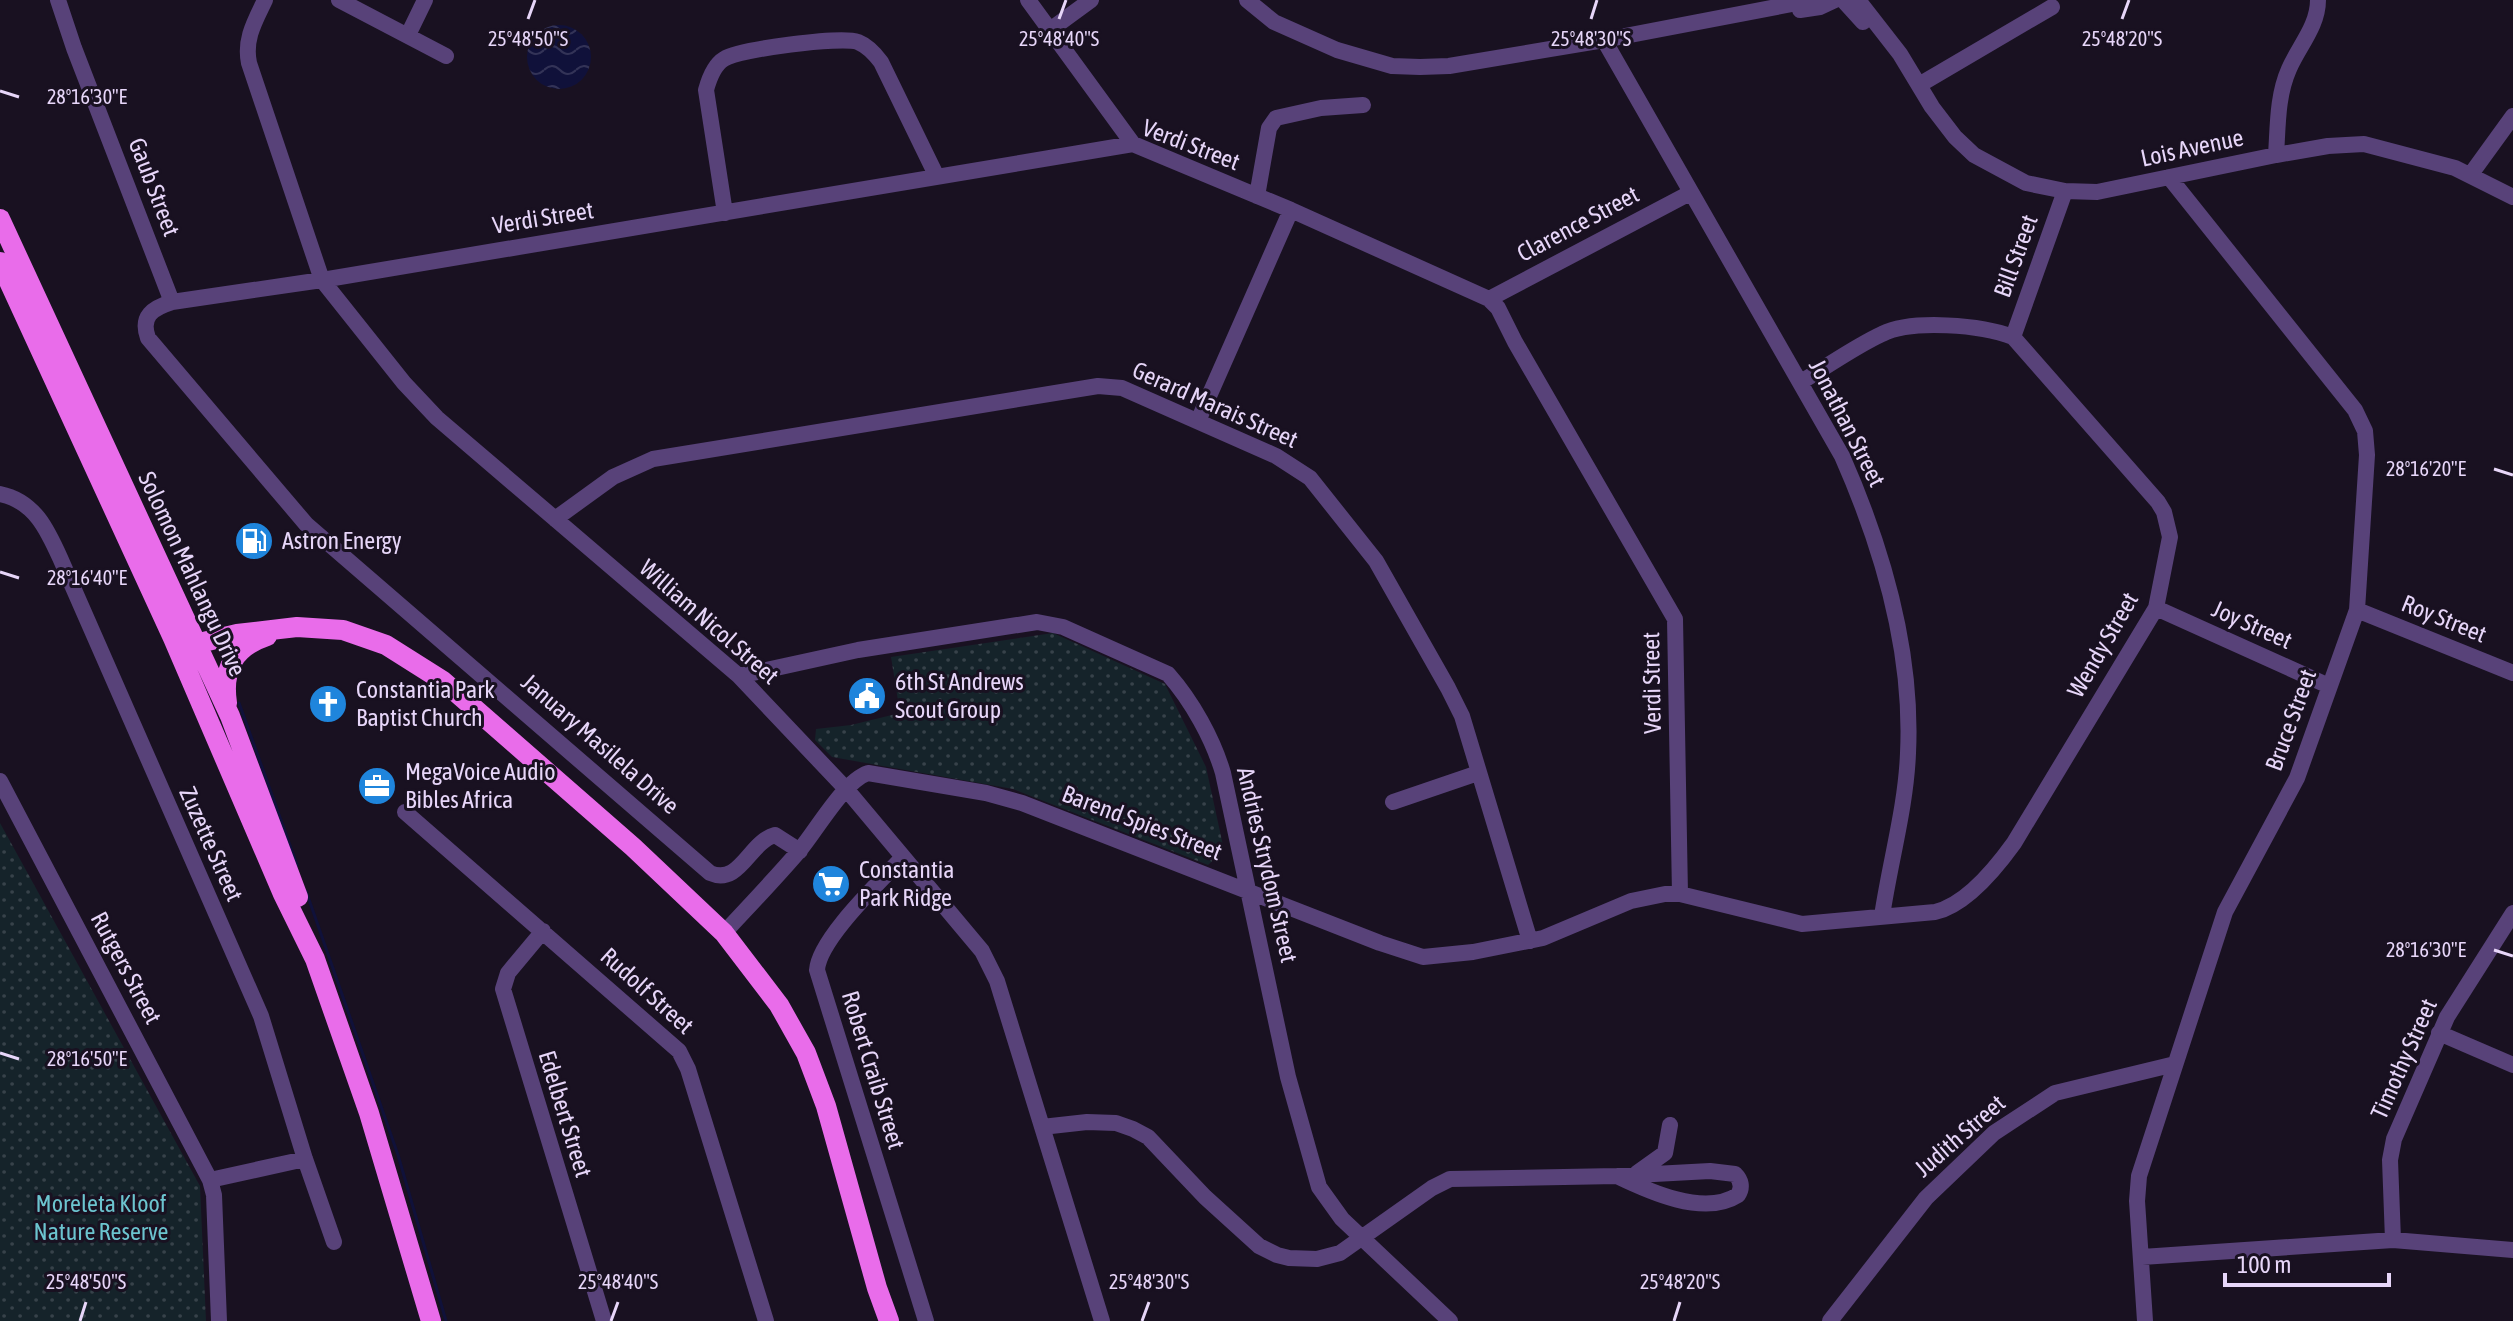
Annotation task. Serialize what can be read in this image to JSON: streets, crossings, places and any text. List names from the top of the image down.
{
  "streets": {
    "main road": ["Solomon Mahlangu Drive"],
    "street": [
      "Verdi Street",
      "Lois Avenue",
      "Gaub Street",
      "Clarence Street",
      "Bill Street",
      "Gerard Marais Street",
      "Jonathan Street",
      "Roy Street",
      "William Nicol Street",
      "Joy Street",
      "Wendy Street",
      "Bruce Street",
      "January Masilela Drive",
      "Barend Spies Street",
      "Zuzette Street",
      "Andries Strydom Street",
      "Rutgers Street",
      "Rudolf Street",
      "Timothy Street",
      "Robert Craib Street",
      "Edelbert Street",
      "Judith Street"
    ]
  },
  "crossings": [
    ["Verdi Street", "Gaub Street"],
    ["Verdi Street", "Clarence Street"],
    ["Verdi Street", "William Nicol Street"],
    ["Verdi Street", "January Masilela Drive"],
    ["Verdi Street", "Barend Spies Street"],
    ["Lois Avenue", "Bill Street"],
    ["Lois Avenue", "Bruce Street"],
    ["Gaub Street", "January Masilela Drive"],
    ["Clarence Street", "Jonathan Street"],
    ["Bill Street", "Wendy Street"],
    ["Gerard Marais Street", "William Nicol Street"],
    ["Gerard Marais Street", "Barend Spies Street"],
    ["Jonathan Street", "Wendy Street"],
    ["Jonathan Street", "Barend Spies Street"],
    ["Roy Street", "Bruce Street"],
    ["William Nicol Street", "Barend Spies Street"],
    ["William Nicol Street", "Andries Strydom Street"],
    ["William Nicol Street", "Robert Craib Street"],
    ["Joy Street", "Wendy Street"],
    ["Joy Street", "Bruce Street"],
    ["Wendy Street", "Barend Spies Street"],
    ["Bruce Street", "Judith Street"],
    ["Barend Spies Street", "Andries Strydom Street"],
    ["Rudolf Street", "Edelbert Street"]
  ],
  "parks": ["Moreleta Kloof Nature Reserve"],
  "places": {
    "fuel station": ["Astron Energy"],
    "public building": ["6th St Andrews Scout Group"],
    "church": ["Constantia Park Baptist Church"],
    "office": ["MegaVoice Audio Bibles Africa"],
    "supermarket": ["Constantia Park Ridge"]
  },
  "scale_bar": "100 m",
  "coordinates": [
    "25°48'50\"S",
    "25°48'40\"S",
    "25°48'30\"S",
    "25°48'20\"S",
    "28°16'30\"E",
    "28°16'20\"E",
    "28°16'40\"E",
    "28°16'50\"E"
  ]
}
